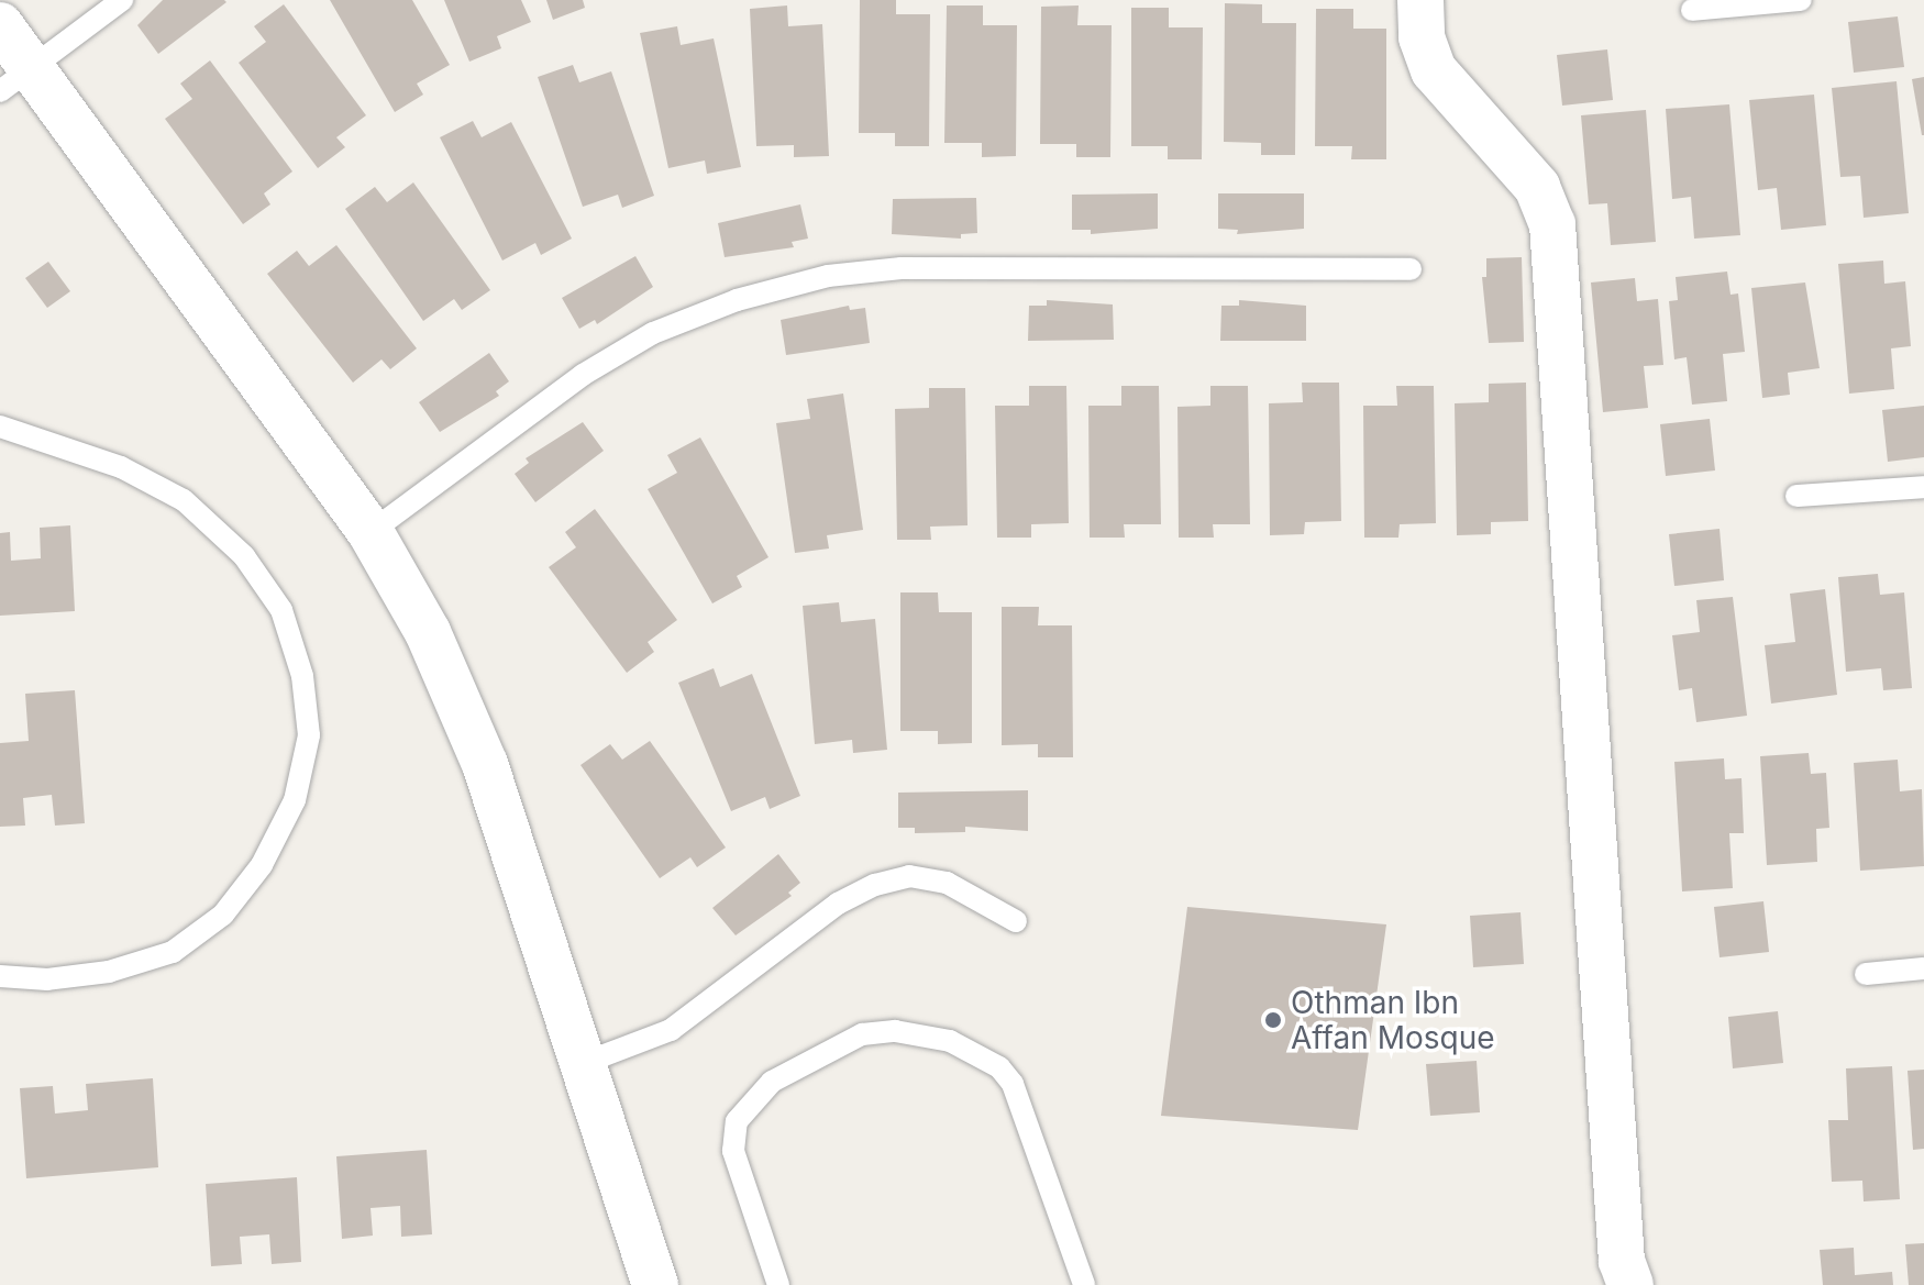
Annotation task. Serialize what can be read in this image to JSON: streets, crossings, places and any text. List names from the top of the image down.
{
  "places": ["Othman Ibn Affan Mosque"]
}
